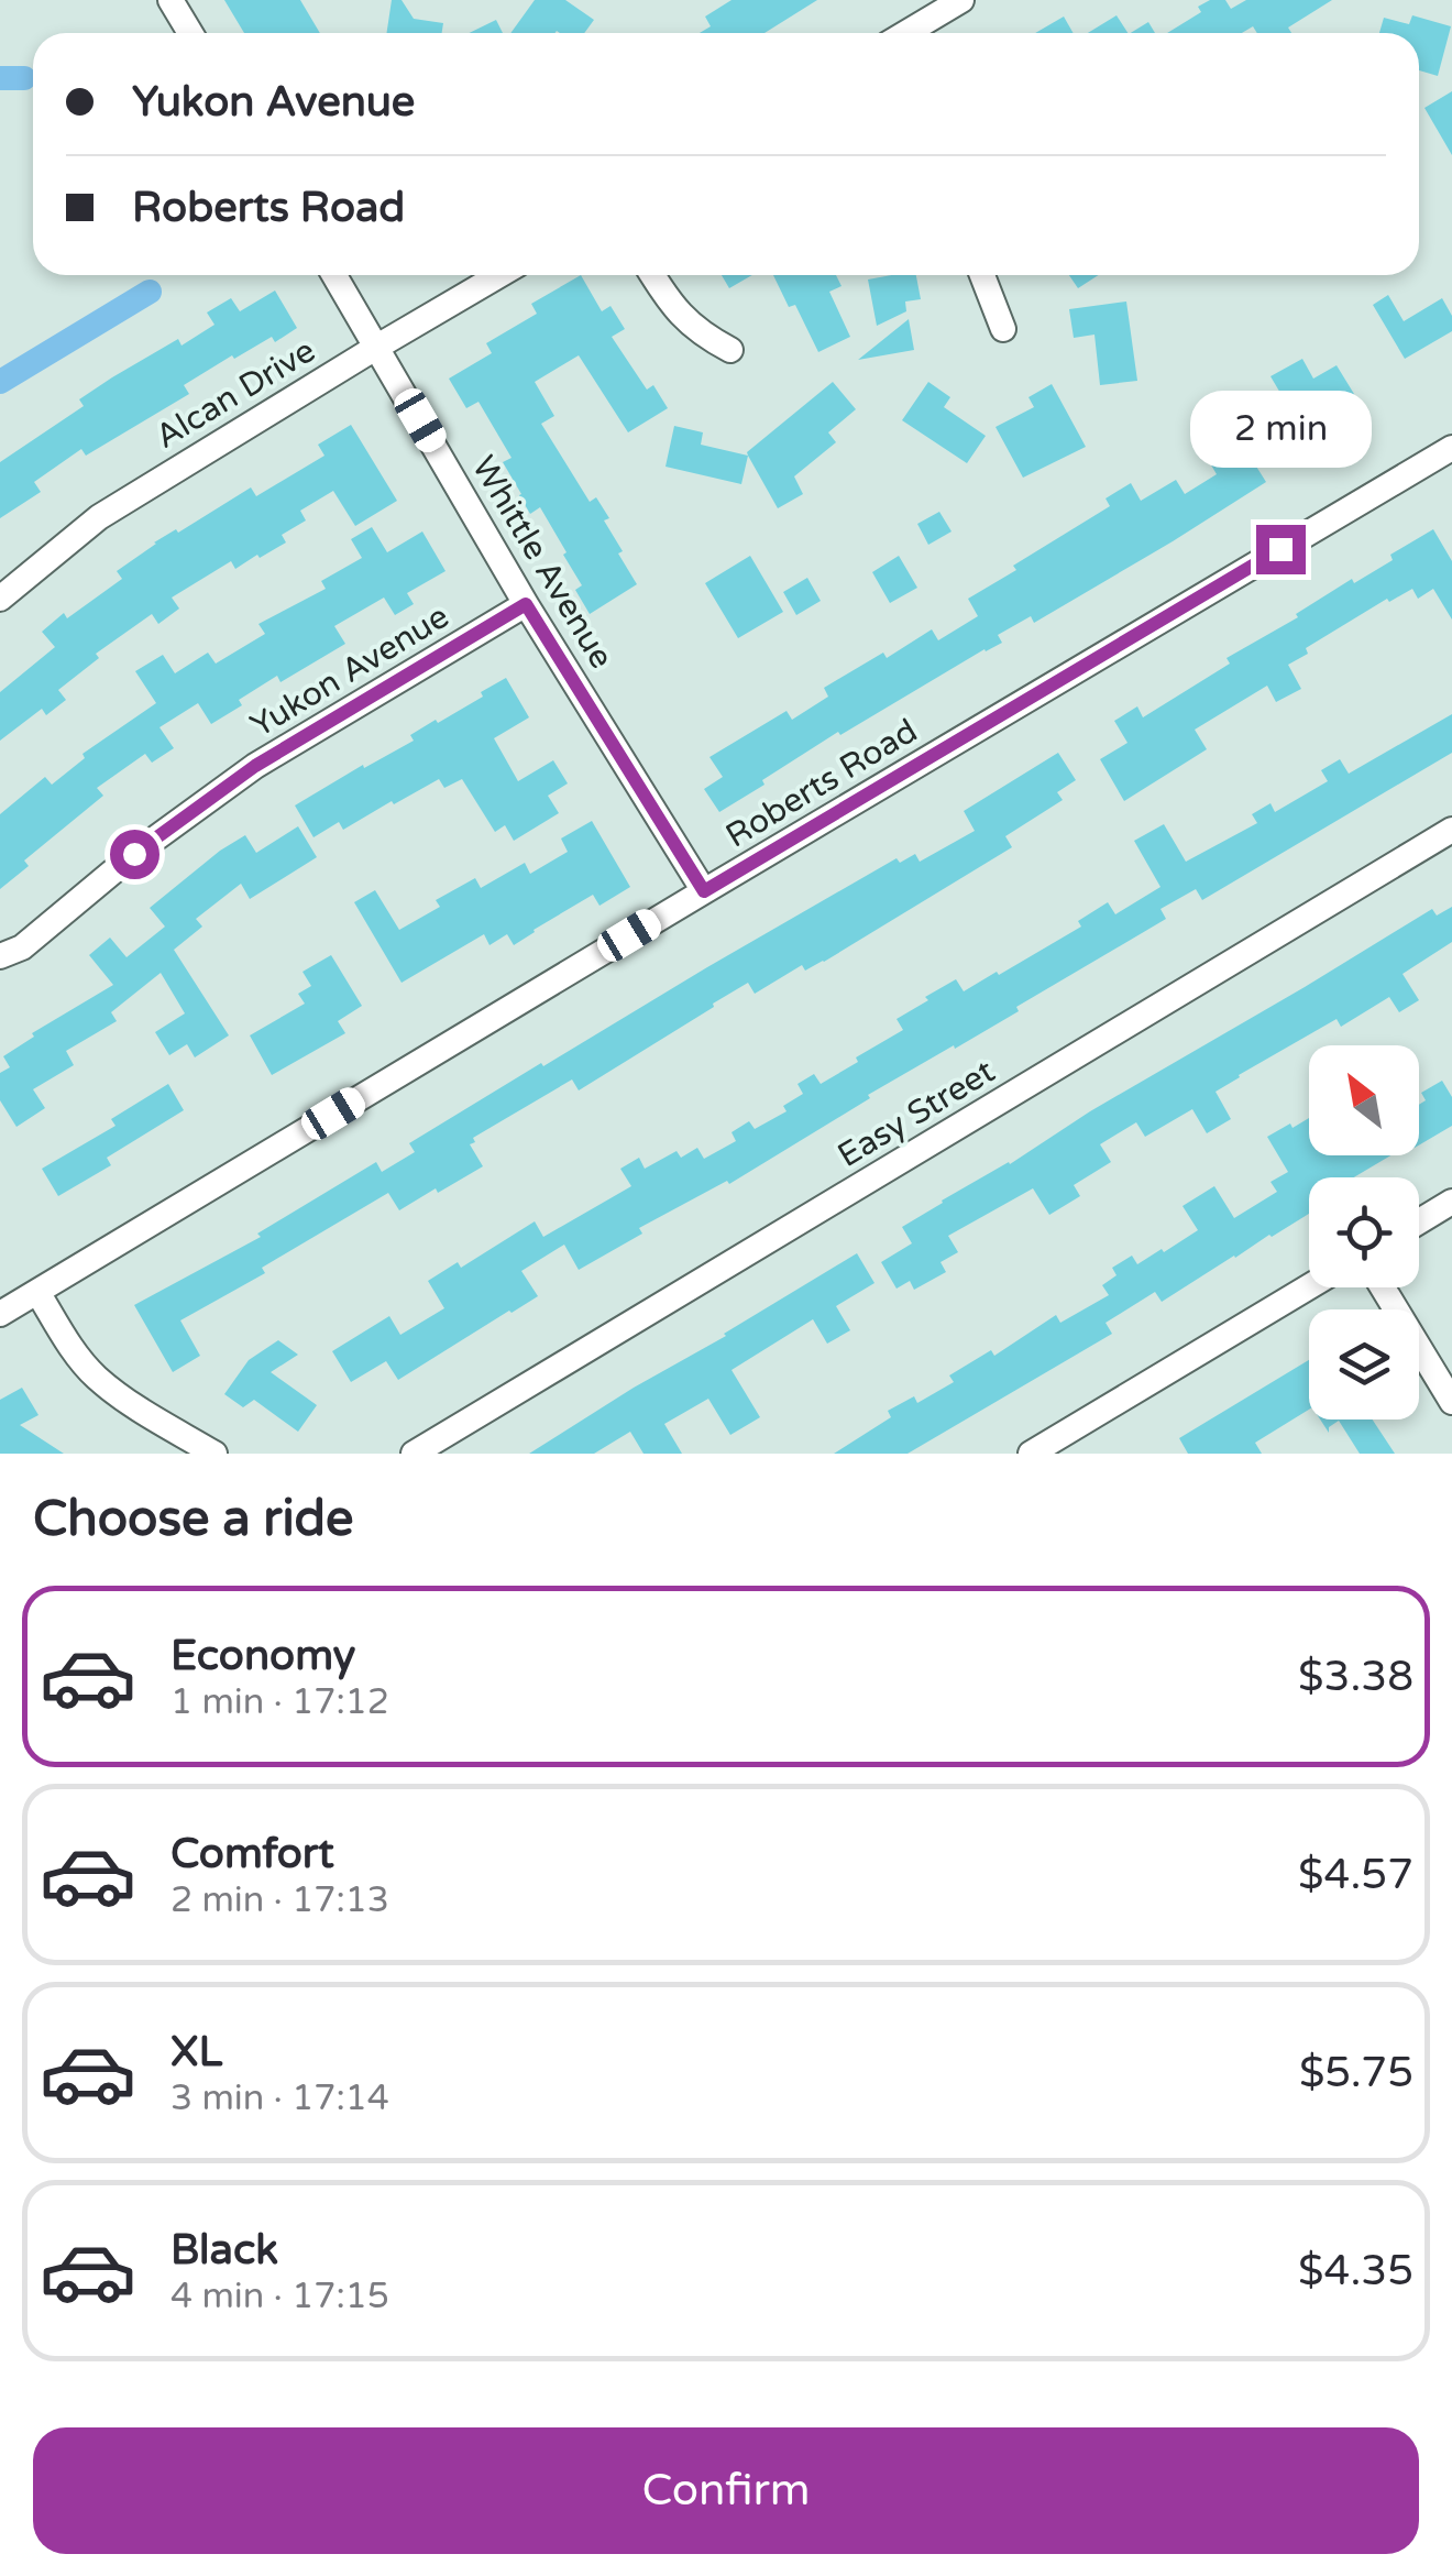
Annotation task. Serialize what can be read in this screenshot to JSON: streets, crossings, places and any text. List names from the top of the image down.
{
  "streets": {
    "street": [
      "Alcan Drive",
      "Whittle Avenue",
      "Yukon Avenue",
      "Roberts Road",
      "Easy Street"
    ]
  },
  "crossings": [
    ["Alcan Drive", "Whittle Avenue"],
    ["Whittle Avenue", "Yukon Avenue"],
    ["Whittle Avenue", "Roberts Road"]
  ],
  "north": "top left",
  "page": {
    "banner": ["Yukon Avenue", "Roberts Road"],
    "bubble": "2 min",
    "heading": "Choose a ride",
    "list": [
      {
        "name": "Economy",
        "note": "1 min · 17:12",
        "value": "$3.38"
      },
      {
        "name": "Comfort",
        "note": "2 min · 17:13",
        "value": "$4.57"
      },
      {
        "name": "XL",
        "note": "3 min · 17:14",
        "value": "$5.75"
      },
      {
        "name": "Black",
        "note": "4 min · 17:15",
        "value": "$4.35"
      }
    ],
    "buttons": "Confirm"
  }
}
